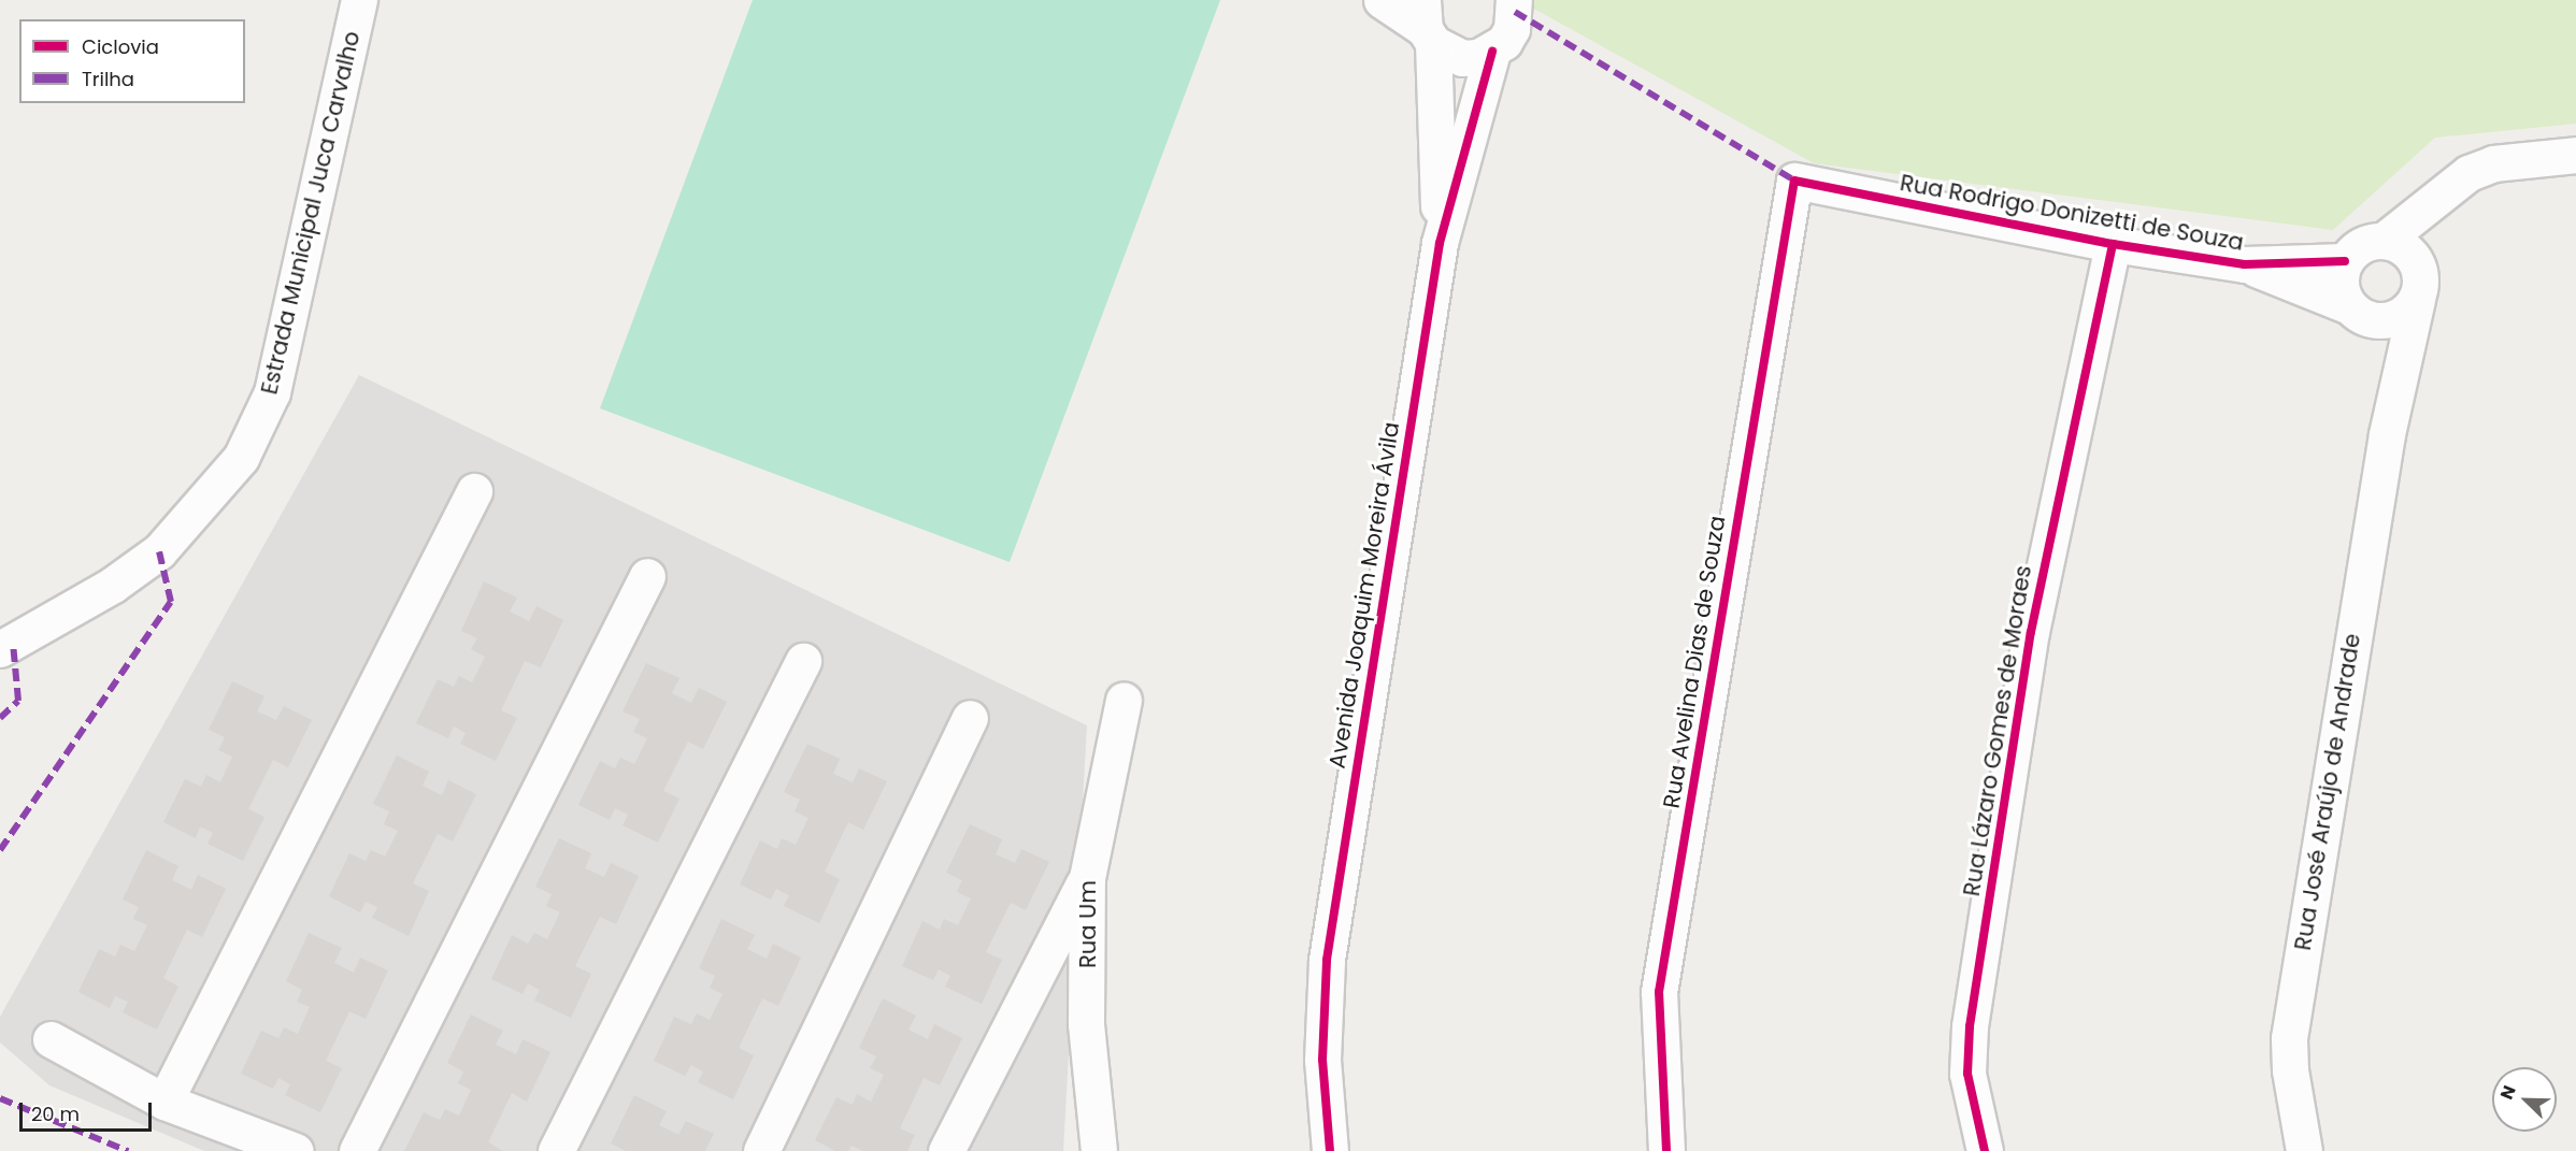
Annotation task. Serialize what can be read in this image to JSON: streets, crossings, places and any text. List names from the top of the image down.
{
  "streets": {
    "street": [
      "Estrada Municipal Juca Carvalho",
      "Rua Rodrigo Donizetti de Souza",
      "Avenida Joaquim Moreira Ávila",
      "Rua Avelina Dias de Souza",
      "Rua Lázaro Gomes de Moraes",
      "Rua José Araújo de Andrade",
      "Rua Um"
    ]
  },
  "crossings": [
    ["Rua Rodrigo Donizetti de Souza", "Rua Avelina Dias de Souza"],
    ["Rua Rodrigo Donizetti de Souza", "Rua Lázaro Gomes de Moraes"],
    ["Rua Rodrigo Donizetti de Souza", "Rua José Araújo de Andrade"]
  ],
  "legend": ["Ciclovia", "Trilha"],
  "scale_bar": "20 m",
  "north": "top left"
}
